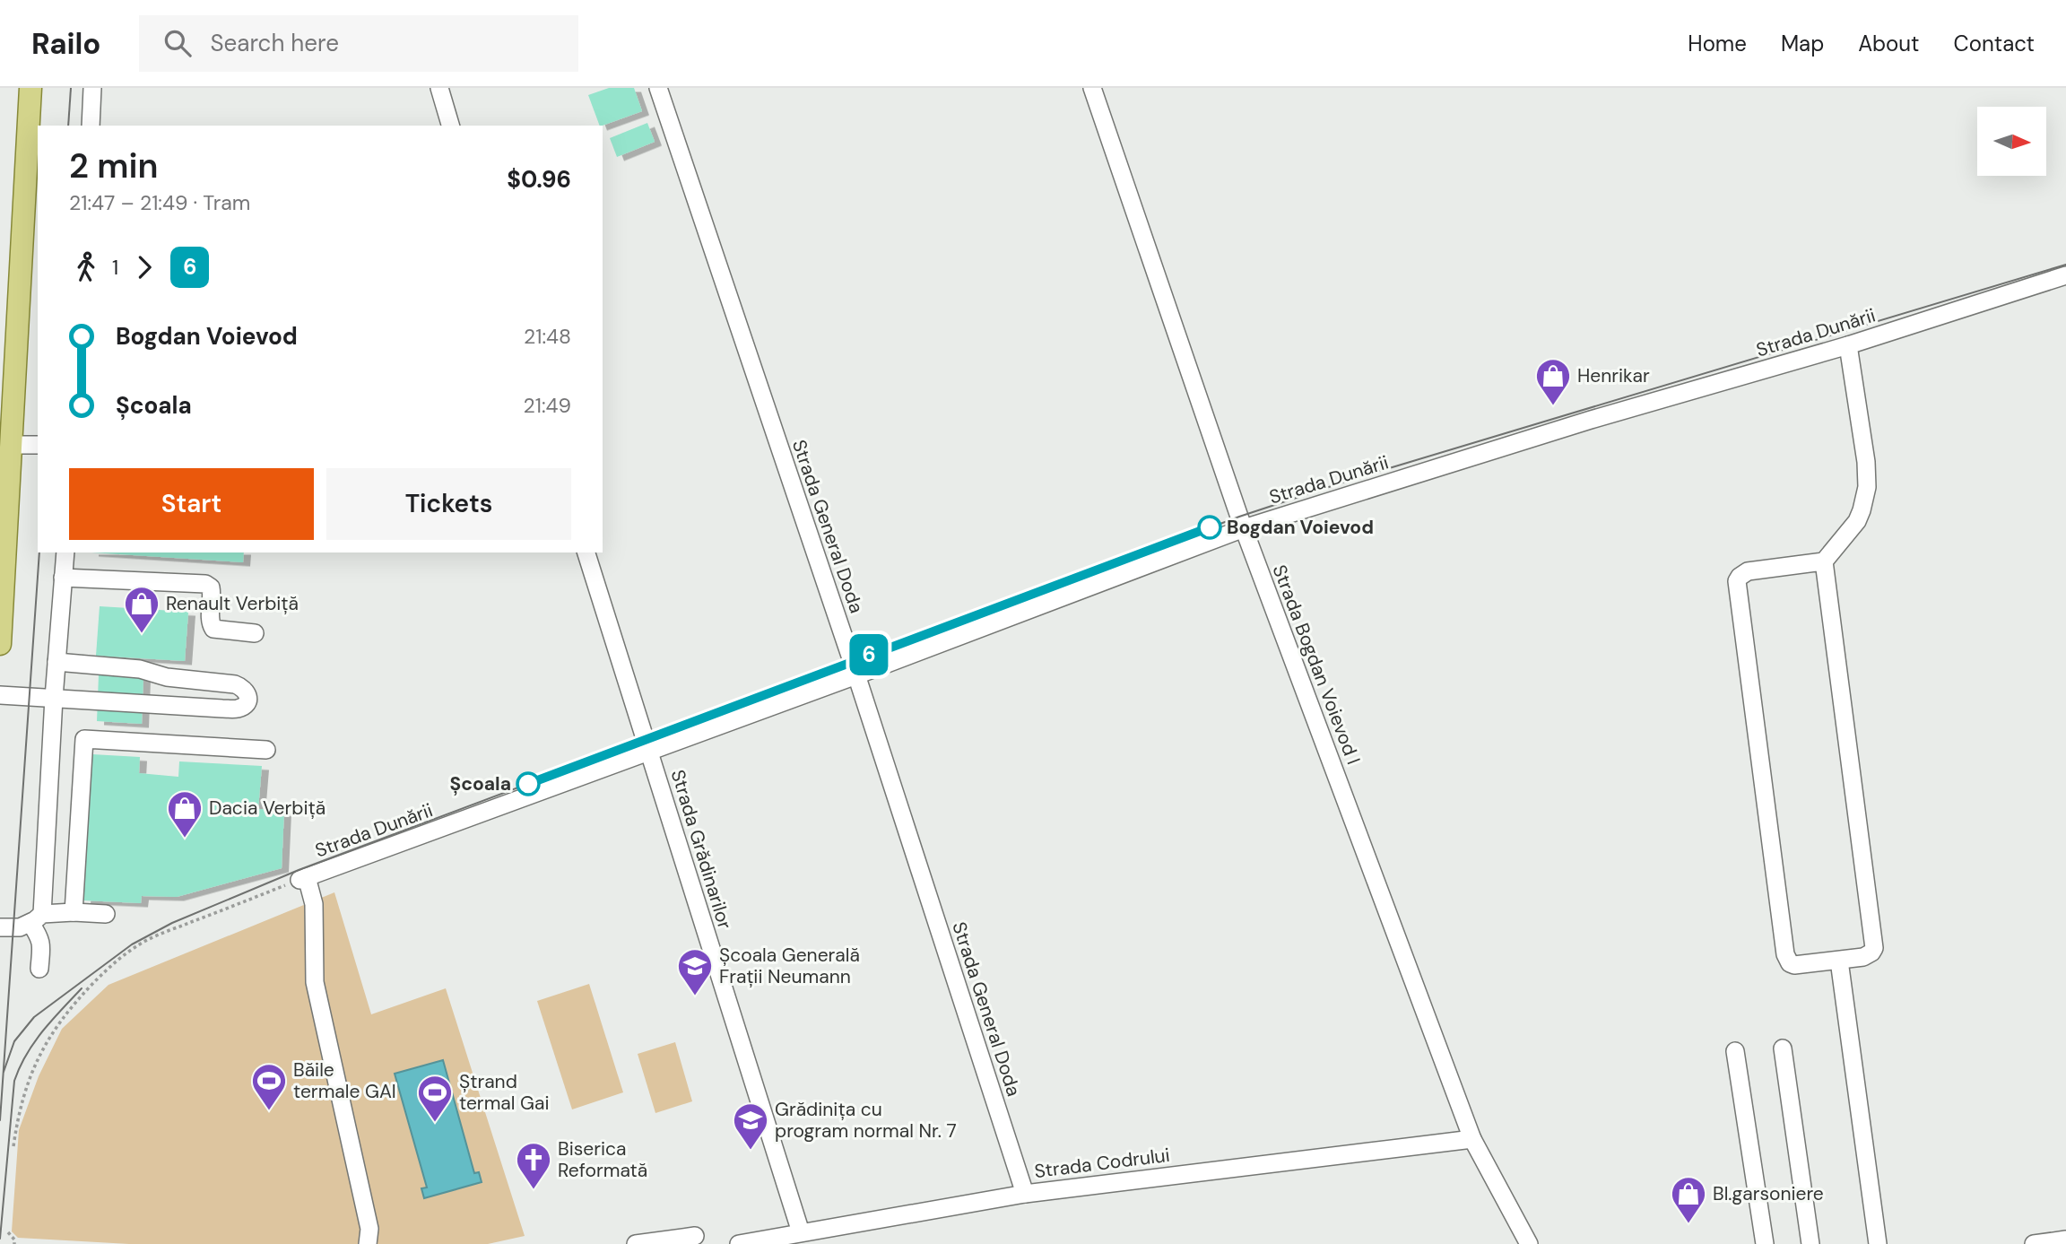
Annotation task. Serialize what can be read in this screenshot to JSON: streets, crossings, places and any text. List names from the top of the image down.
{
  "streets": {
    "street": [
      "Strada Dunării",
      "Strada General Doda",
      "Strada Bogdan Voievod I",
      "Strada Grădinarilor",
      "Strada Codrului"
    ]
  },
  "crossings": [
    ["Strada Dunării", "Strada General Doda"],
    ["Strada Dunării", "Strada Bogdan Voievod I"],
    ["Strada Dunării", "Strada Grădinarilor"],
    ["Strada General Doda", "Strada Codrului"],
    ["Strada Bogdan Voievod I", "Strada Codrului"],
    ["Strada Grădinarilor", "Strada Codrului"]
  ],
  "places": {
    "shop": [
      "Henrikar",
      "Renault Verbiță",
      "Dacia Verbiță",
      "Bl.garsoniere"
    ],
    "other": ["Bogdan Voievod", "Școala"],
    "school or university": ["Școala Generală Frații Neumann", "Grădinița cu program normal Nr. 7"],
    "sports": ["Băile termale GAI", "Ștrand termal Gai"],
    "church": ["Biserica Reformată"]
  },
  "lines": ["tram line 6"],
  "north": "right",
  "page": {
    "header": "Railo",
    "search": "Search here",
    "nav": [
      "Home",
      "Map",
      "About",
      "Contact"
    ],
    "on_map": "6",
    "heading": ["2 min", "21:47 – 21:49 · Tram", "$0.96"],
    "legs": ["1", "6"],
    "list": [
      {
        "name": "Bogdan Voievod",
        "value": "21:48"
      },
      {
        "name": "Școala",
        "value": "21:49"
      }
    ],
    "buttons": ["Start", "Tickets"]
  }
}
